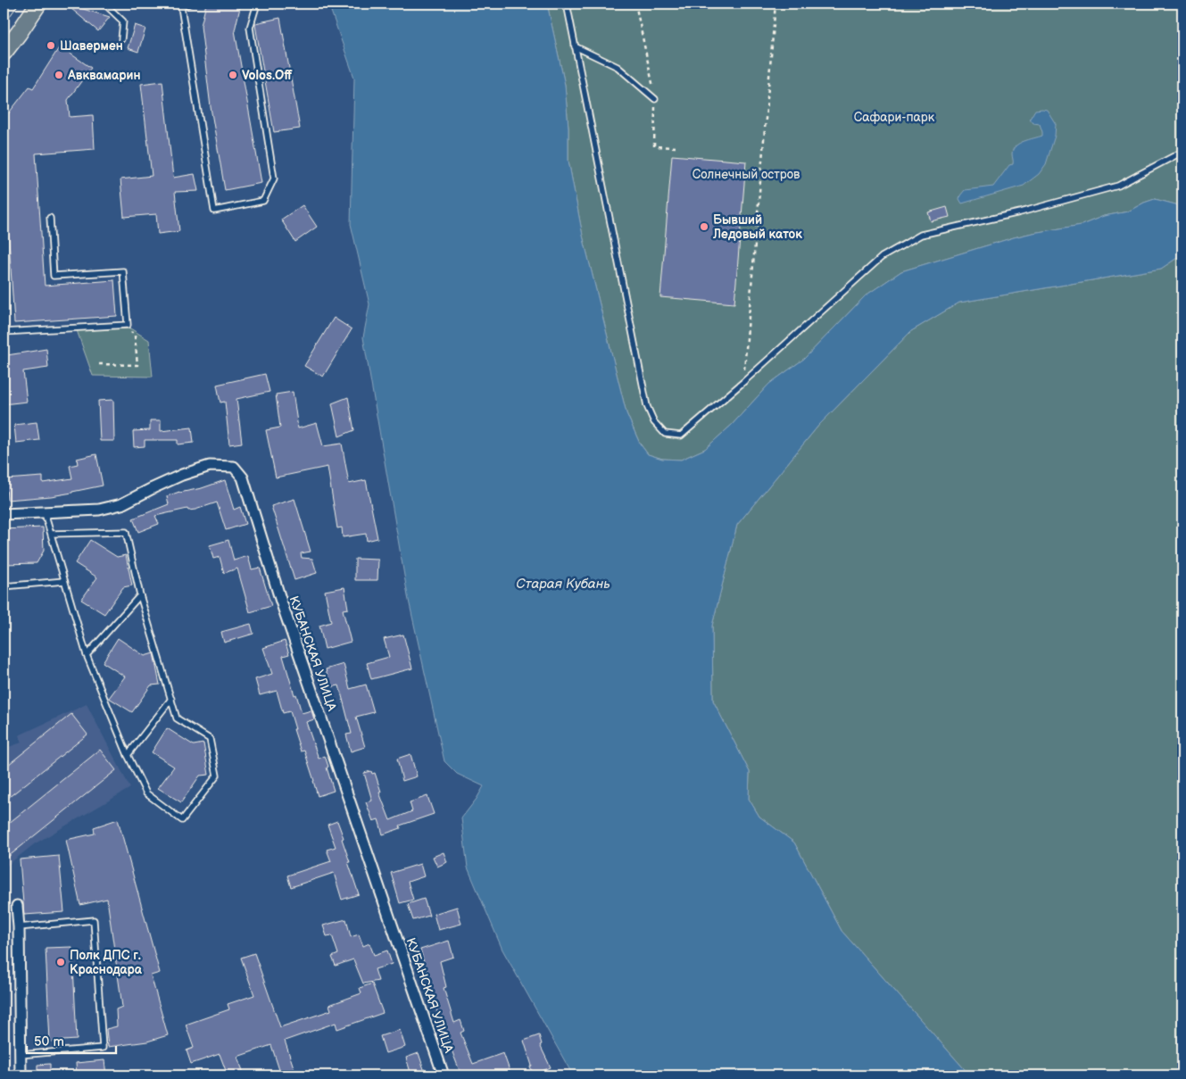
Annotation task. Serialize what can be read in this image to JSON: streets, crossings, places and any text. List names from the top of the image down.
{
  "streets": {
    "street": ["КУБАНСКАЯ УЛИЦА"]
  },
  "water": ["Старая Кубань"],
  "parks": ["Сафари-парк", "Солнечный остров"],
  "places": [
    "Шавермен",
    "Авквамарин",
    "Volos.Off",
    "Бывший Ледовый каток",
    "Полк ДПС г. Краснодара"
  ],
  "scale_bar": "50 m"
}
